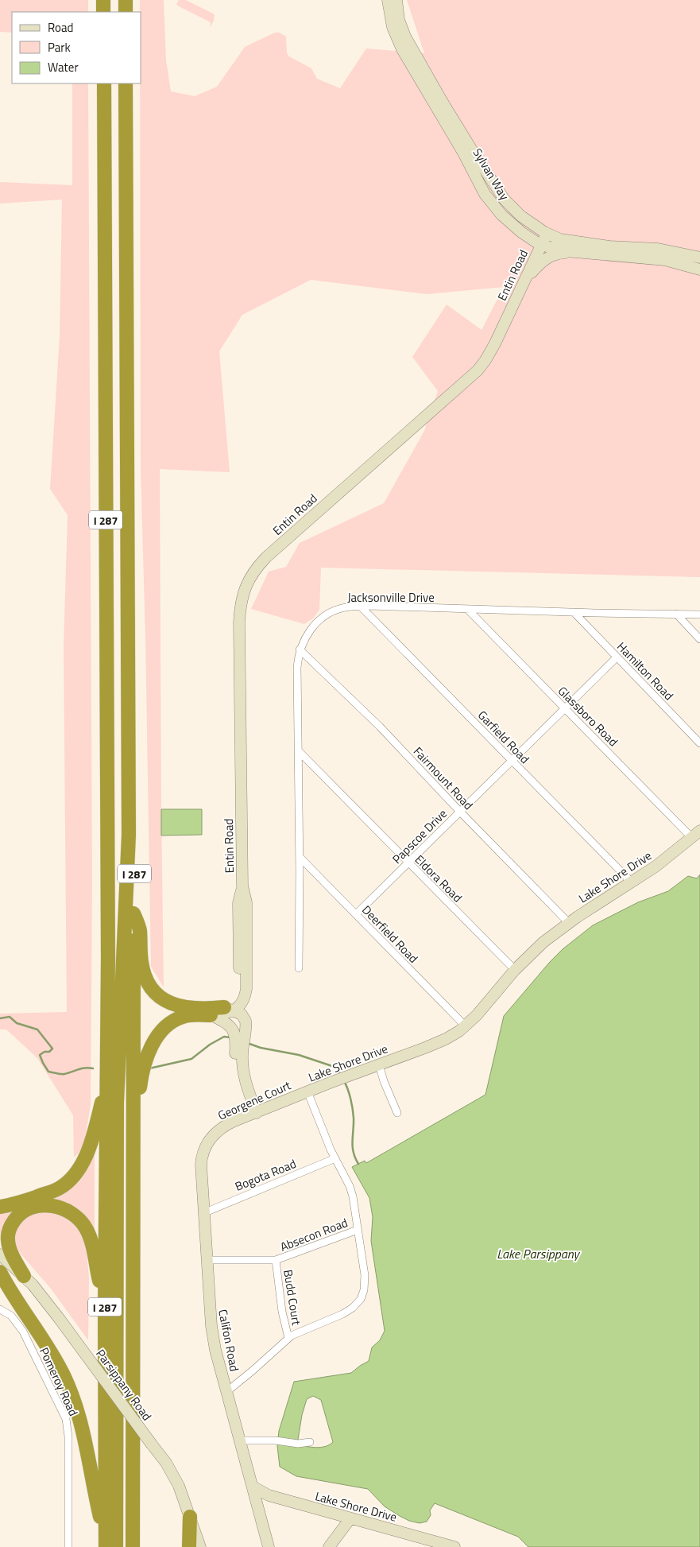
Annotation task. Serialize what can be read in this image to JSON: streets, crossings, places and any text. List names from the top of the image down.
{
  "streets": {
    "highway": ["I 287"],
    "street": [
      "Sylvan Way",
      "Entin Road",
      "Jacksonville Drive",
      "Hamilton Road",
      "Glassboro Road",
      "Garfield Road",
      "Fairmount Road",
      "Papscoe Drive",
      "Lake Shore Drive",
      "Eldora Road",
      "Deerfield Road",
      "Georgene Court",
      "Bogota Road",
      "Absecon Road",
      "Budd Court",
      "Califon Road",
      "Pomeroy Road",
      "Parsippany Road"
    ]
  },
  "crossings": [
    ["Sylvan Way", "Entin Road"],
    ["Jacksonville Drive", "Hamilton Road"],
    ["Jacksonville Drive", "Glassboro Road"],
    ["Jacksonville Drive", "Garfield Road"],
    ["Jacksonville Drive", "Fairmount Road"],
    ["Jacksonville Drive", "Eldora Road"],
    ["Jacksonville Drive", "Deerfield Road"],
    ["Hamilton Road", "Papscoe Drive"],
    ["Glassboro Road", "Papscoe Drive"],
    ["Glassboro Road", "Lake Shore Drive"],
    ["Garfield Road", "Papscoe Drive"],
    ["Garfield Road", "Lake Shore Drive"],
    ["Fairmount Road", "Papscoe Drive"],
    ["Fairmount Road", "Lake Shore Drive"],
    ["Papscoe Drive", "Eldora Road"],
    ["Papscoe Drive", "Deerfield Road"],
    ["Lake Shore Drive", "Eldora Road"],
    ["Lake Shore Drive", "Deerfield Road"],
    ["Lake Shore Drive", "Georgene Court"],
    ["Lake Shore Drive", "Bogota Road"],
    ["Lake Shore Drive", "Absecon Road"],
    ["Lake Shore Drive", "Budd Court"],
    ["Lake Shore Drive", "Califon Road"],
    ["Georgene Court", "Califon Road"],
    ["Bogota Road", "Califon Road"],
    ["Absecon Road", "Budd Court"],
    ["Absecon Road", "Califon Road"]
  ],
  "water": ["Lake Parsippany"],
  "legend": ["Road", "Park", "Water"]
}
